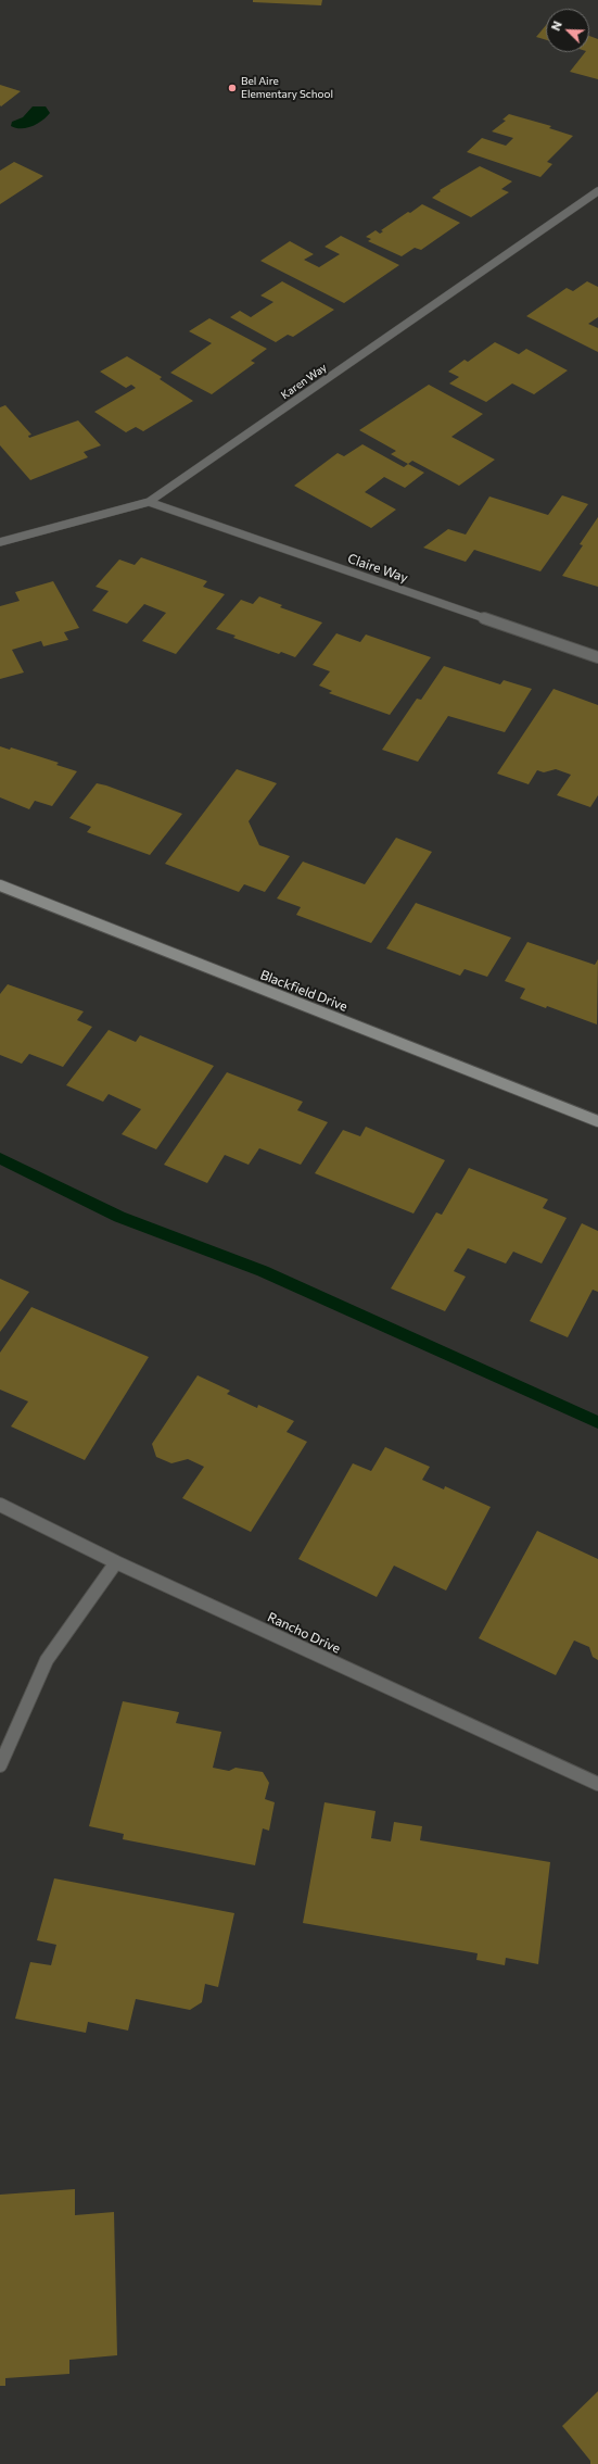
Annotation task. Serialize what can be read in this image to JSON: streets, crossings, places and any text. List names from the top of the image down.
{
  "streets": {
    "street": [
      "Karen Way",
      "Claire Way",
      "Blackfield Drive",
      "Rancho Drive"
    ]
  },
  "crossings": [
    ["Karen Way", "Claire Way"]
  ],
  "places": ["Bel Aire Elementary School"],
  "north": "top left"
}
